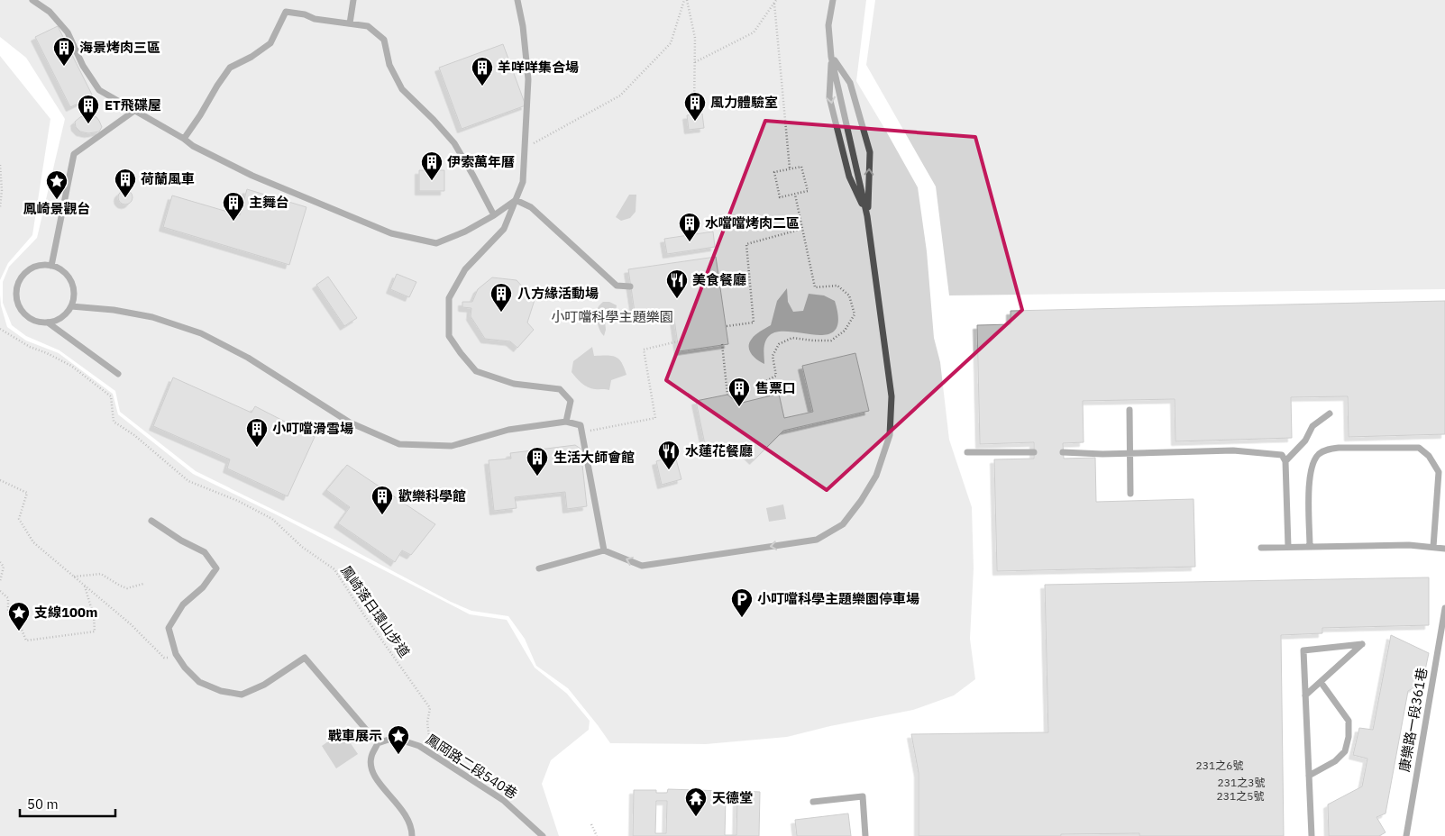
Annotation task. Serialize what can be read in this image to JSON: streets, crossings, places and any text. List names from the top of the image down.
{
  "streets": {
    "lane": ["康樂路一段361巷", "鳳岡路二段540巷"],
    "path": ["鳳崎落日環山步道"]
  },
  "crossings": [
    ["鳳崎落日環山步道", "鳳岡路二段540巷"]
  ],
  "parks": ["小叮噹科學主題樂園"],
  "places": {
    "building": [
      "海景烤肉三區",
      "羊咩咩集合場",
      "風力體驗室",
      "ET飛碟屋",
      "伊索萬年曆",
      "荷蘭風車",
      "主舞台",
      "水噹噹烤肉二區",
      "八方緣活動場",
      "售票口",
      "小叮噹滑雪場",
      "生活大師會館",
      "歡樂科學館"
    ],
    "place": ["鳳崎景觀台", "支線100m", "戰車展示"],
    "restaurant": ["美食餐廳", "水蓮花餐廳"],
    "parking": ["小叮噹科學主題樂園停車場"],
    "temple": ["天德堂"]
  },
  "house_numbers": ["231之6號", "231之3號", "231之5號"],
  "scale_bar": "50 m"
}
